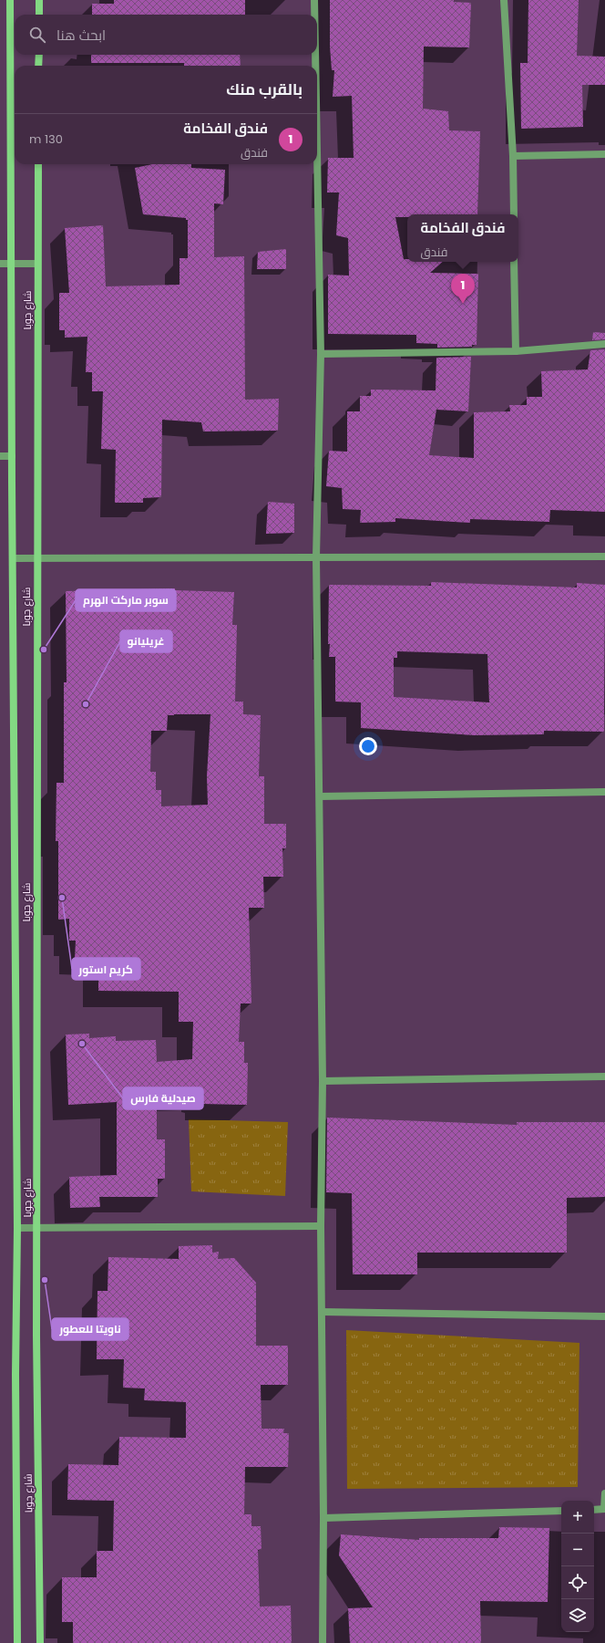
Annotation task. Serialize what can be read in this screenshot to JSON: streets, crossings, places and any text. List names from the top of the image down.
{
  "streets": {
    "street": ["شارع جوبا"]
  },
  "places": [
    "سوبر ماركت الهرم",
    "غريليانو",
    "كريم استور",
    "صيدلية فارس",
    "ناويتا للعطور"
  ],
  "page": {
    "search": "ابحث هنا",
    "heading": "بالقرب منك",
    "list": [
      {
        "mark": "1",
        "name": "فندق الفخامة",
        "note": "فندق",
        "value": "130 m"
      }
    ],
    "popup": ["فندق الفخامة", "فندق"],
    "pins": "1",
    "map_buttons": ["+", "−"]
  }
}
